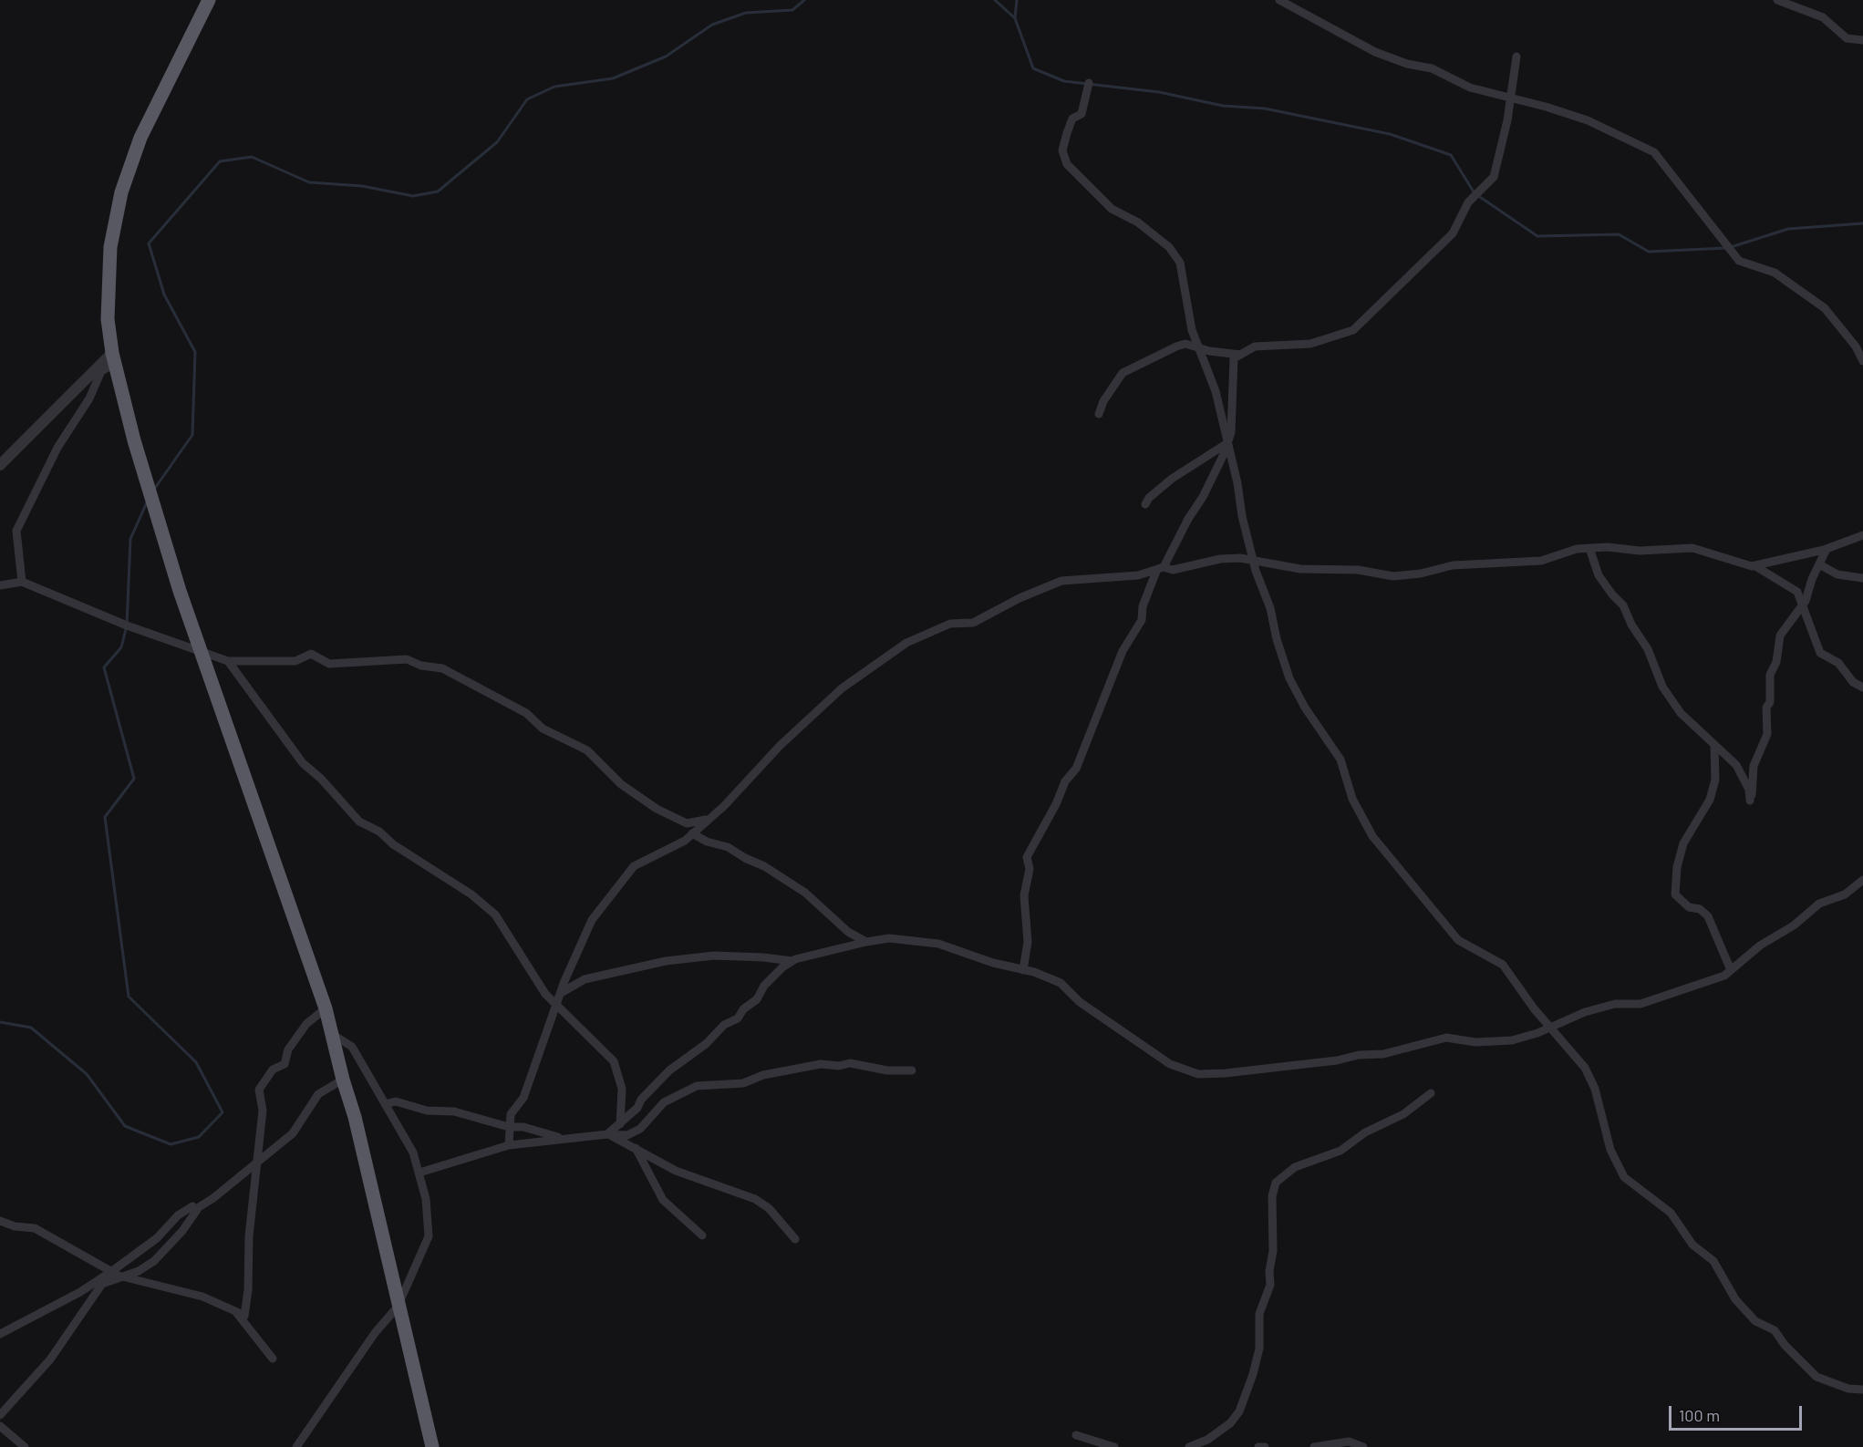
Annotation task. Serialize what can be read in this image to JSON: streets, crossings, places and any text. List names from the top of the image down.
{
  "scale_bar": "100 m"
}
